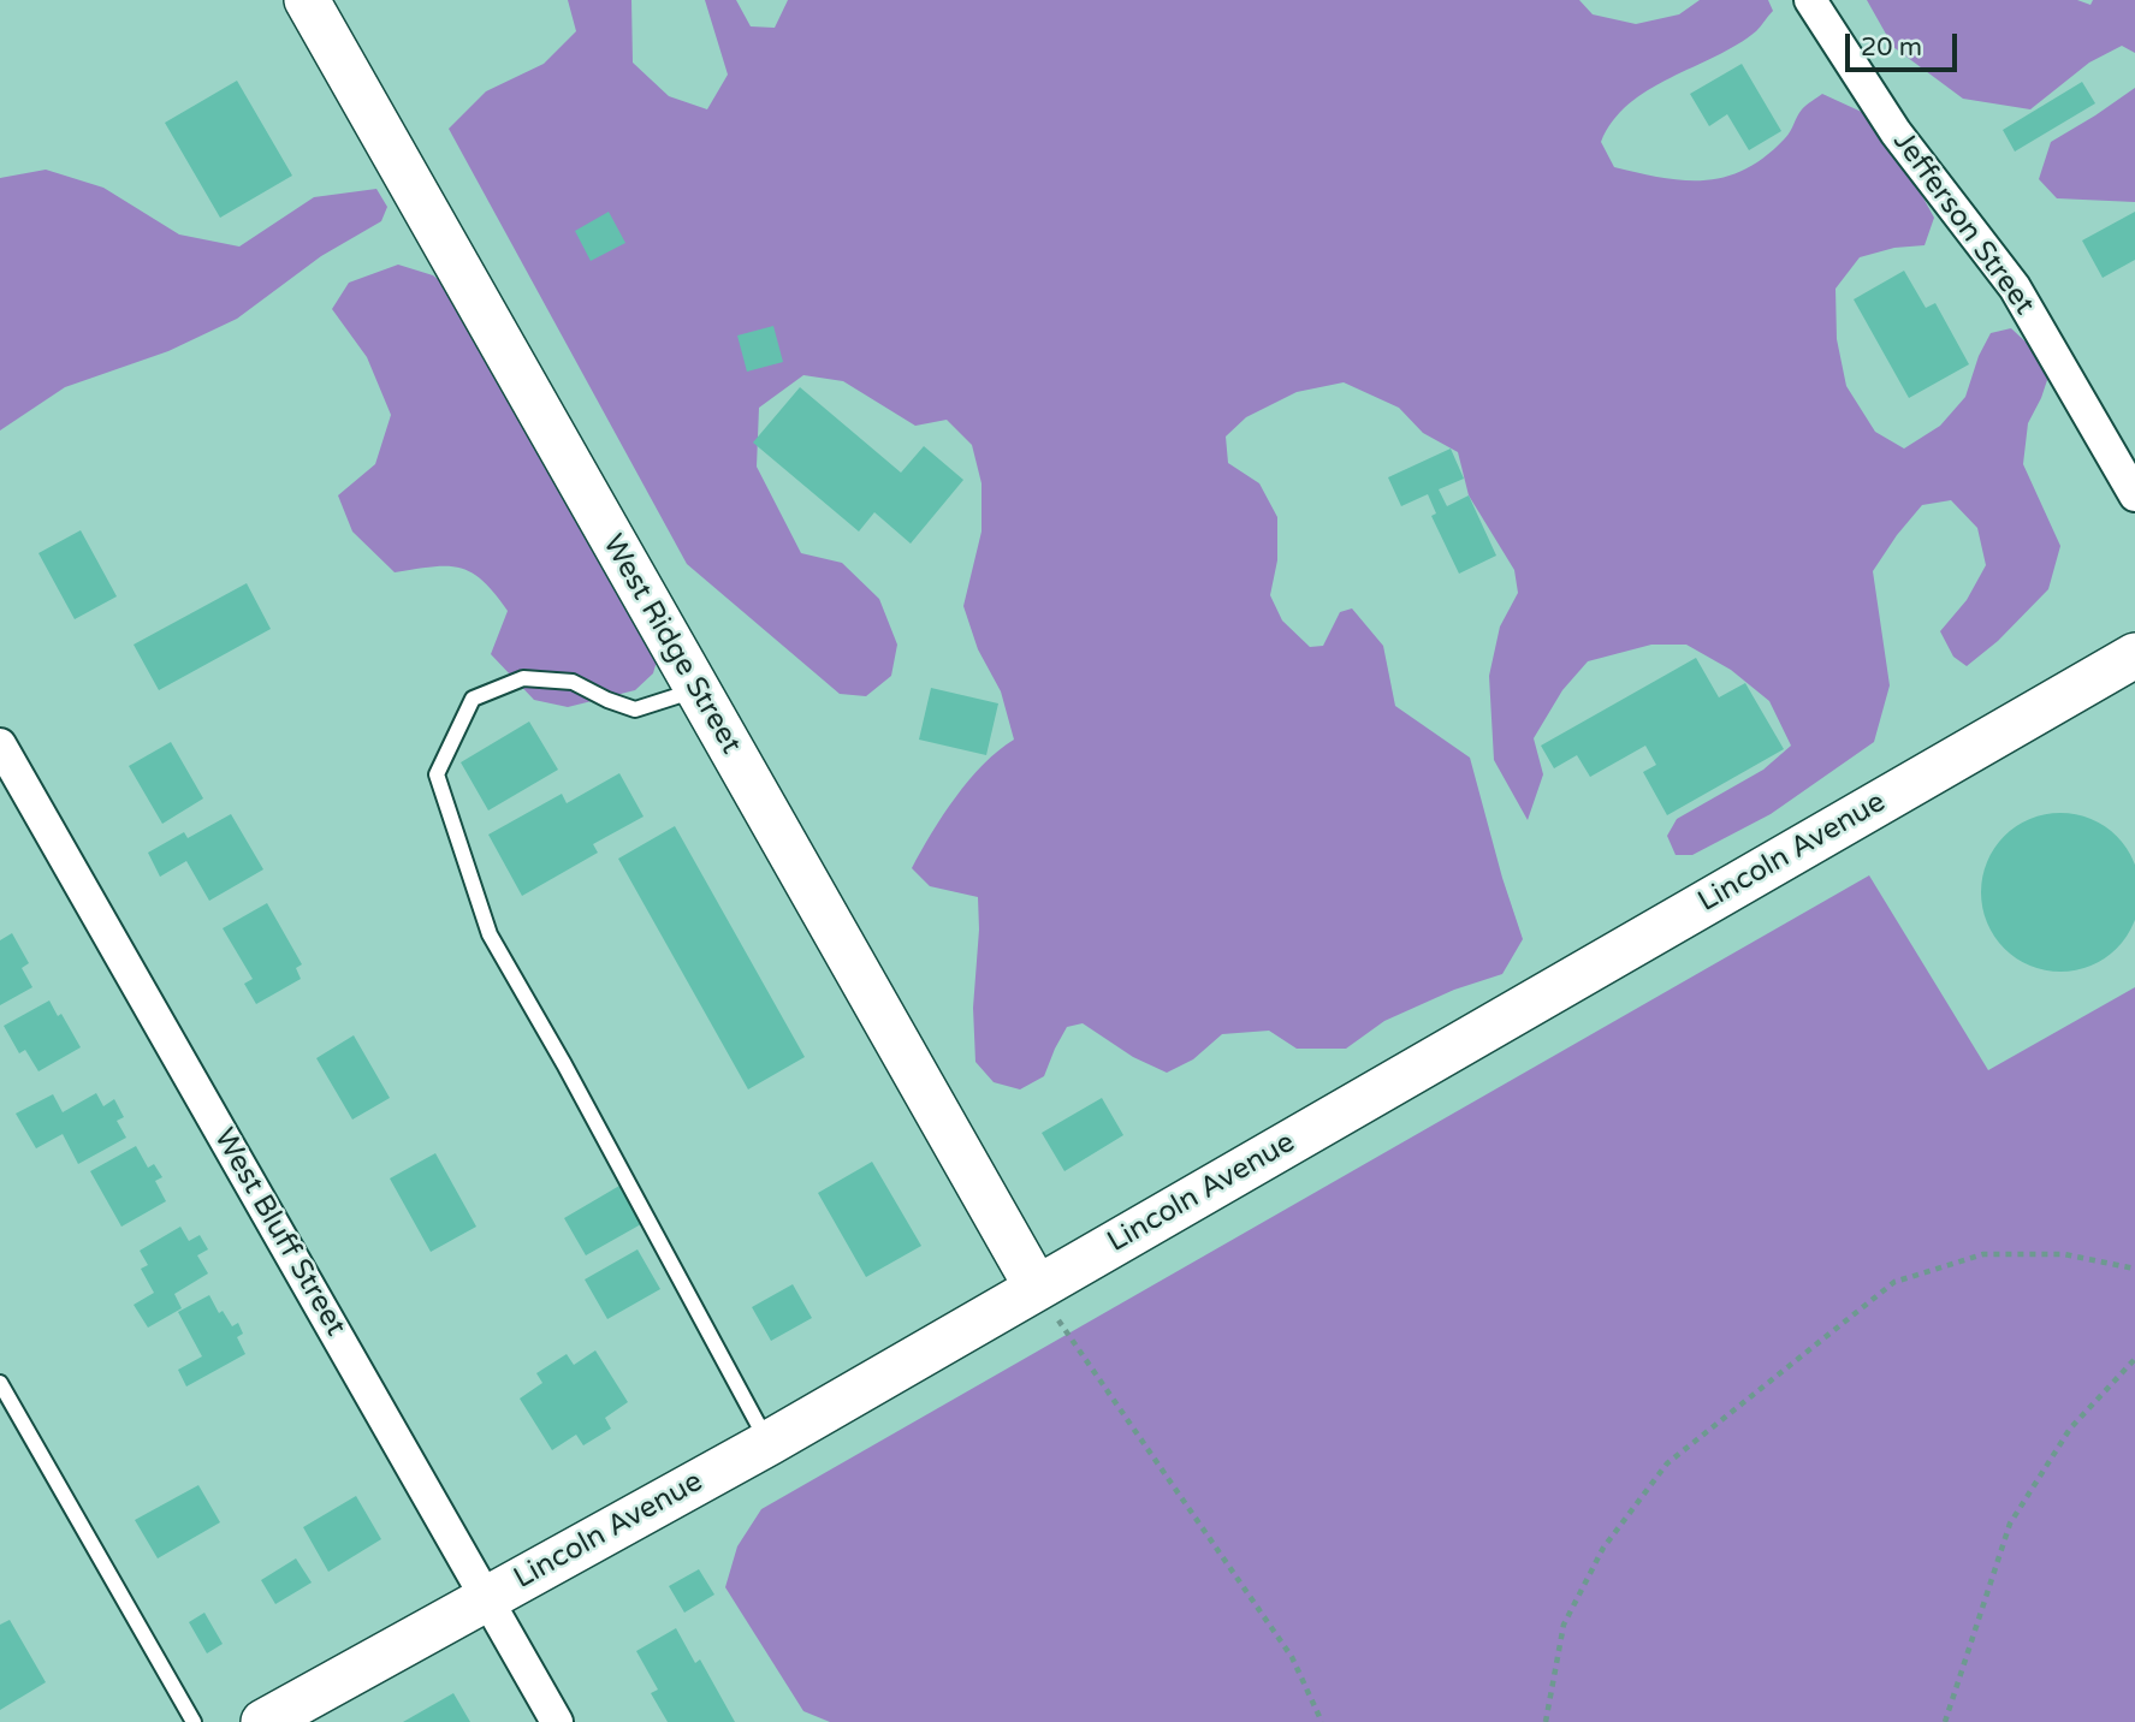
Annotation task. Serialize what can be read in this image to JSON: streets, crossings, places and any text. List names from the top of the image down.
{
  "streets": {
    "street": [
      "Jefferson Street",
      "West Ridge Street",
      "Lincoln Avenue",
      "West Bluff Street"
    ]
  },
  "crossings": [
    ["West Ridge Street", "Lincoln Avenue"],
    ["Lincoln Avenue", "West Bluff Street"]
  ],
  "scale_bar": "20 m"
}
